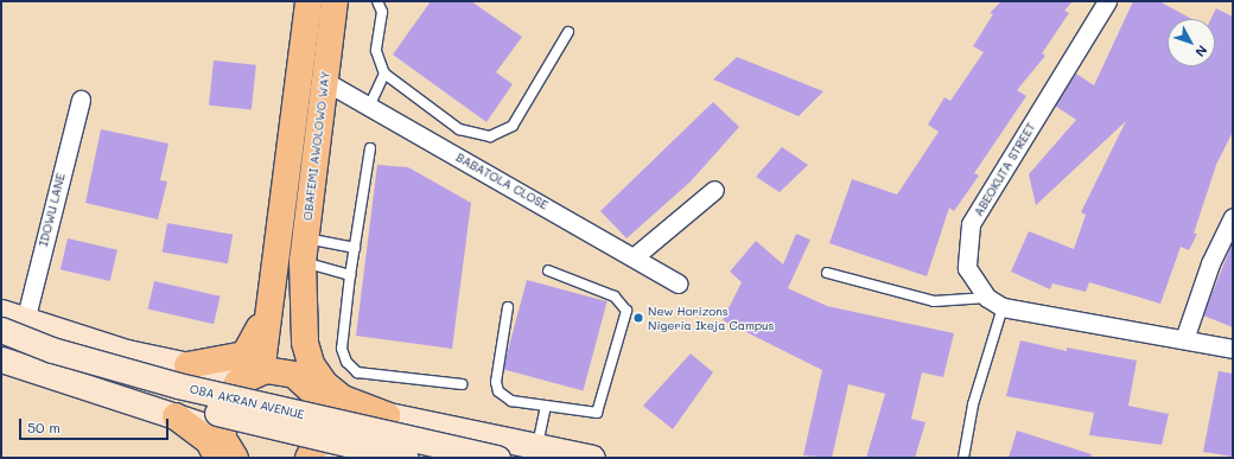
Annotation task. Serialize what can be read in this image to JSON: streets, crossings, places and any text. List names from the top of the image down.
{
  "streets": {
    "main road": ["OBAFEMI AWOLOWO WAY", "OBA AKRAN AVENUE"],
    "street": ["ABEOKUTA STREET", "BABATOLA CLOSE", "IDOWU LANE"]
  },
  "crossings": [
    ["OBAFEMI AWOLOWO WAY", "BABATOLA CLOSE"]
  ],
  "places": ["New Horizons Nigeria Ikeja Campus"],
  "scale_bar": "50 m",
  "north": "bottom right"
}
